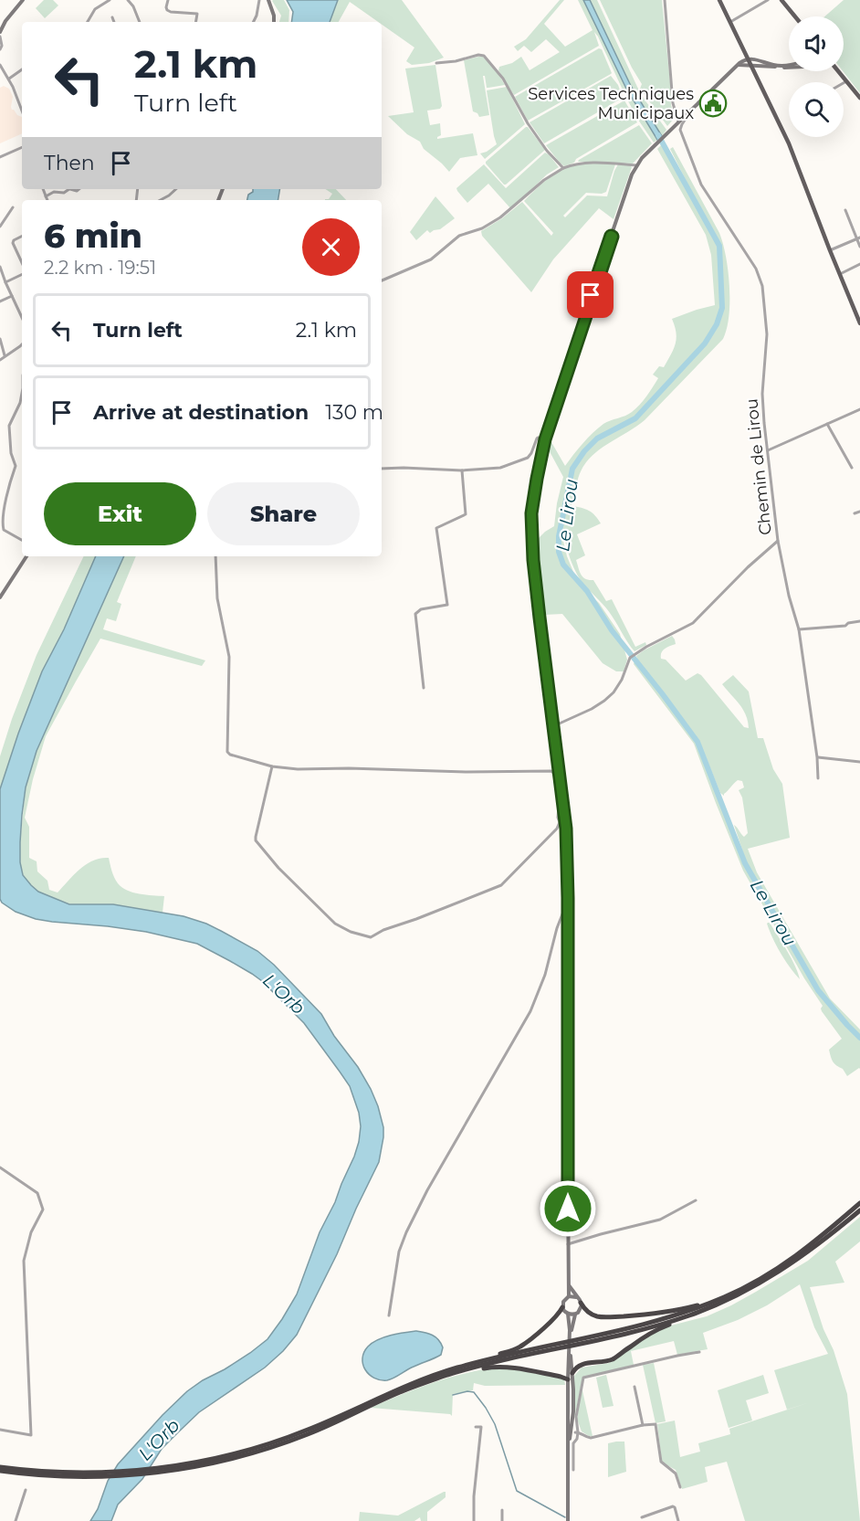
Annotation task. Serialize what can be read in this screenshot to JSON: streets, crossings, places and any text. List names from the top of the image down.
{
  "streets": {
    "street": ["Chemin de Lirou"]
  },
  "water": ["Le Lirou", "L'Orb"],
  "places": {
    "public building": ["Services Techniques Municipaux"]
  },
  "page": {
    "turn": ["2.1 km", "Turn left"],
    "then": "Then",
    "heading": ["6 min", "2.2 km · 19:51"],
    "list": [
      {
        "name": "Turn left",
        "value": "2.1 km"
      },
      {
        "name": "Arrive at destination",
        "value": "130 m"
      }
    ],
    "buttons": ["Exit", "Share"]
  }
}
